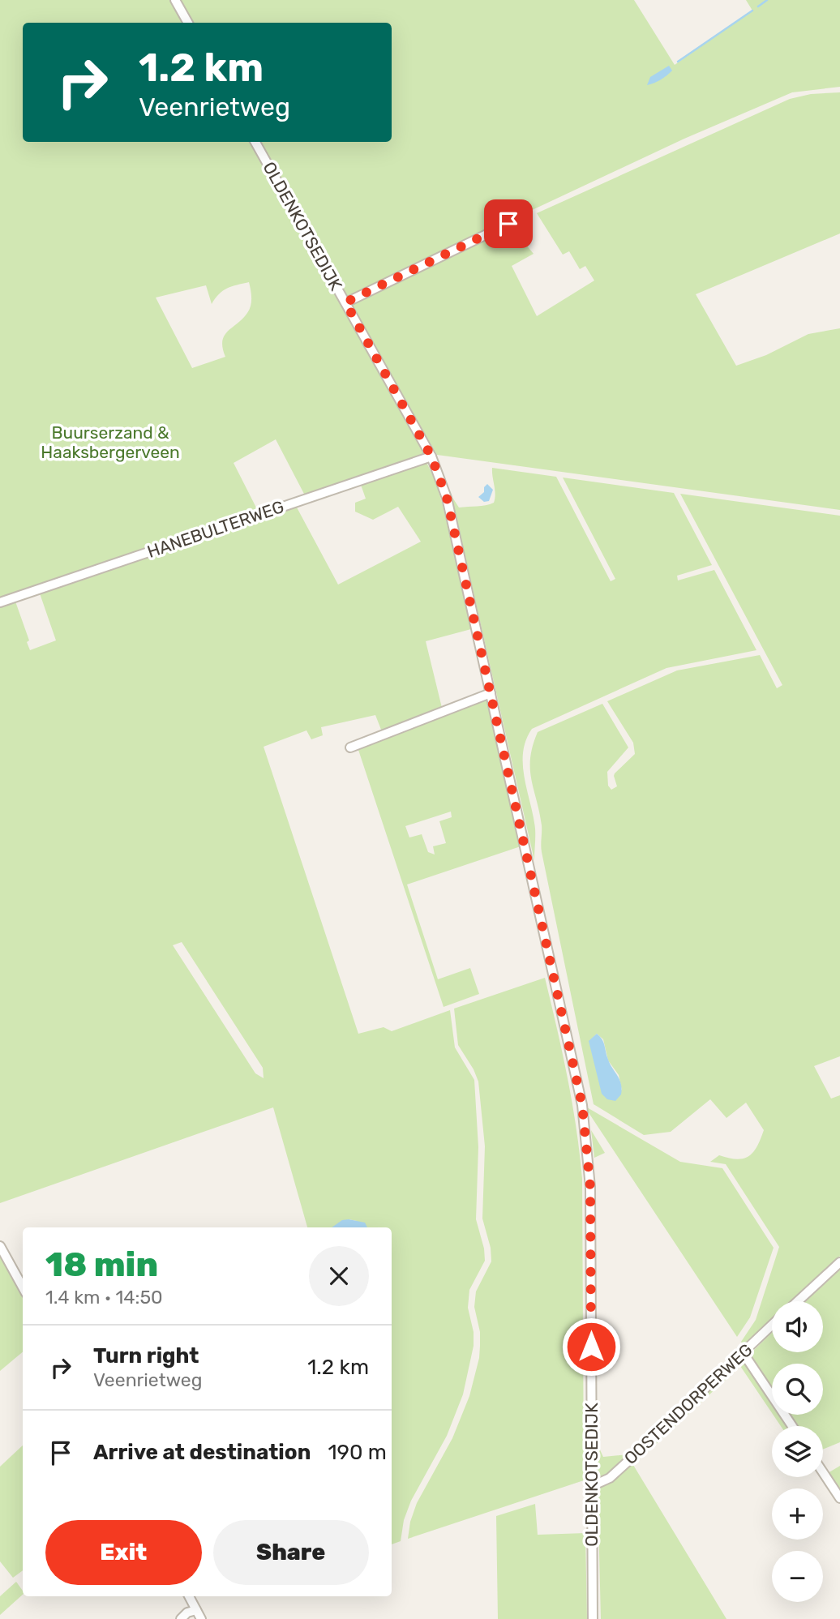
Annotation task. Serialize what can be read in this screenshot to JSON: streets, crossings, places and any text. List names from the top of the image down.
{
  "streets": {
    "street": ["OLDENKOTSEDIJK", "HANEBULTERWEG", "OOSTENDORPERWEG"]
  },
  "crossings": [
    ["OLDENKOTSEDIJK", "HANEBULTERWEG"],
    ["OLDENKOTSEDIJK", "OOSTENDORPERWEG"]
  ],
  "parks": ["Buurserzand & Haaksbergerveen"],
  "page": {
    "turn": ["1.2 km", "Veenrietweg"],
    "heading": ["18 min", "1.4 km · 14:50"],
    "map_buttons": ["+", "−"],
    "list": [
      {
        "name": "Turn right",
        "note": "Veenrietweg",
        "value": "1.2 km"
      },
      {
        "name": "Arrive at destination",
        "value": "190 m"
      }
    ],
    "buttons": ["Exit", "Share"]
  }
}
